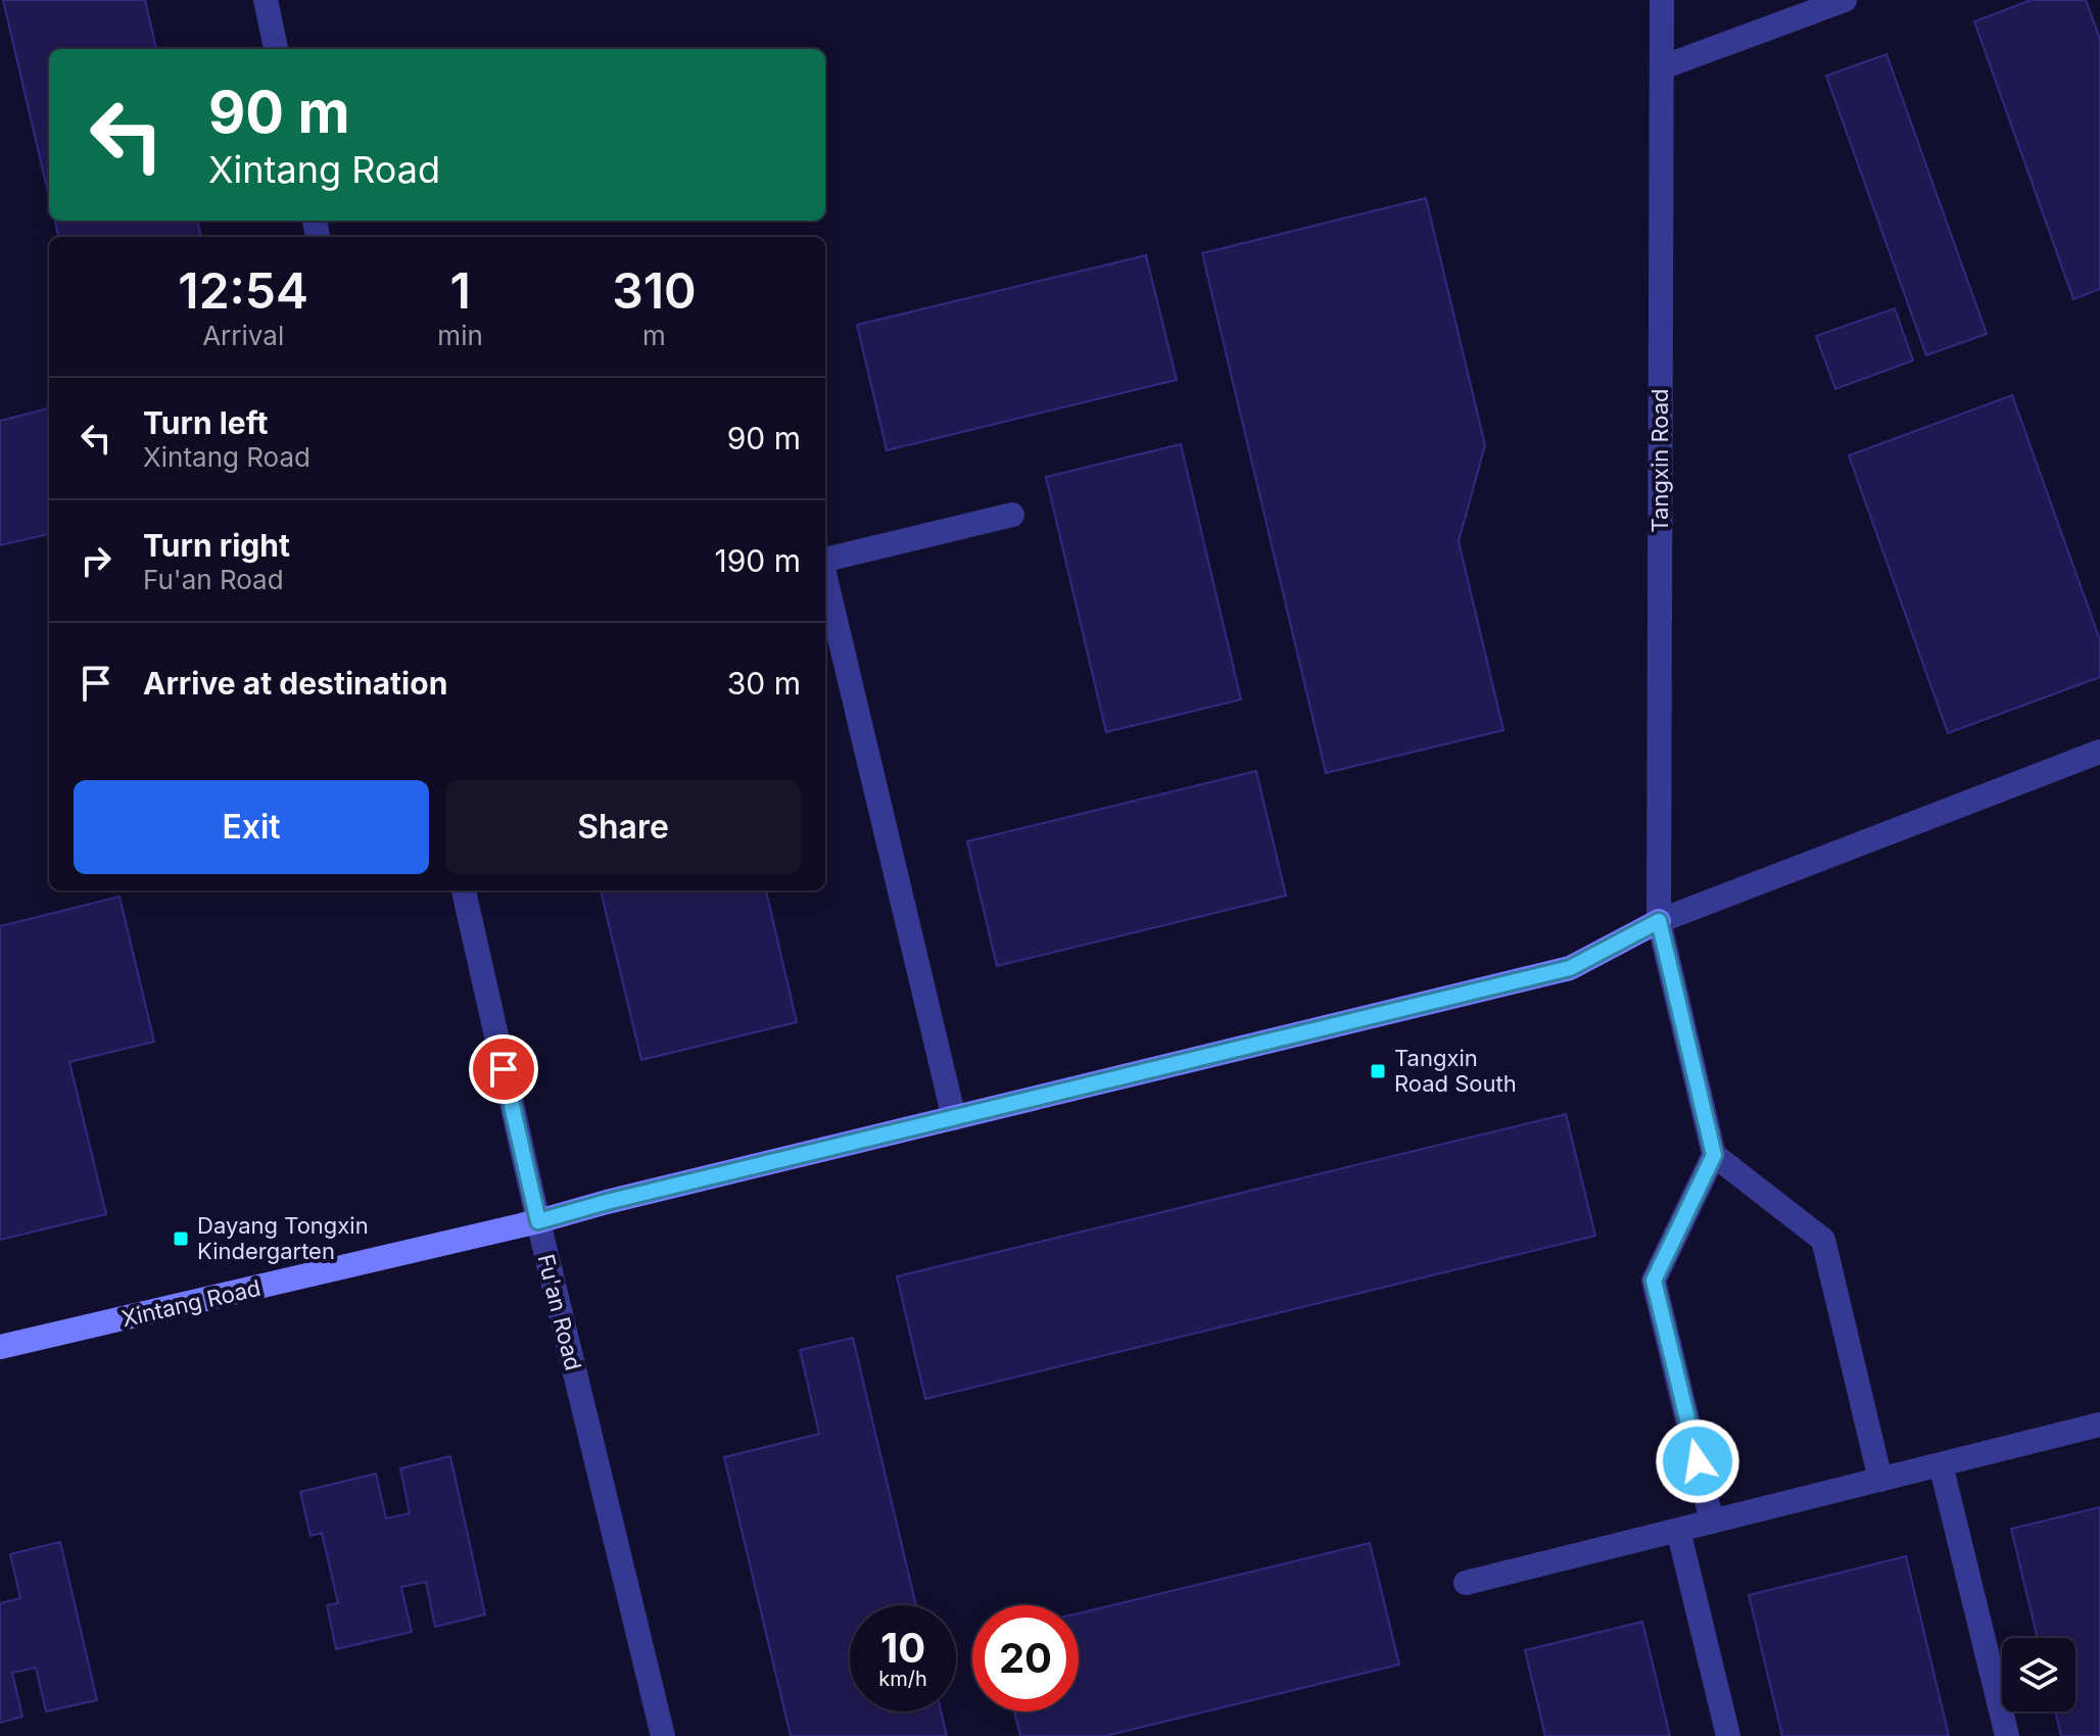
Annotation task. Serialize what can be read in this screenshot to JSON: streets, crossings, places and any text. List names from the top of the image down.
{
  "streets": {
    "street": ["Tangxin Road", "Xintang Road", "Fu'an Road"]
  },
  "crossings": [
    ["Tangxin Road", "Xintang Road"],
    ["Xintang Road", "Fu'an Road"]
  ],
  "places": {
    "transit": ["Tangxin Road South", "Dayang Tongxin Kindergarten"]
  },
  "page": {
    "turn": ["90 m", "Xintang Road"],
    "eta": [
      "12:54",
      "Arrival",
      "1",
      "min",
      "310",
      "m"
    ],
    "list": [
      {
        "name": "Turn left",
        "note": "Xintang Road",
        "value": "90 m"
      },
      {
        "name": "Turn right",
        "note": "Fu'an Road",
        "value": "190 m"
      },
      {
        "name": "Arrive at destination",
        "value": "30 m"
      }
    ],
    "buttons": ["Exit", "Share"],
    "speed": "10 km/h",
    "limit": "20"
  }
}
